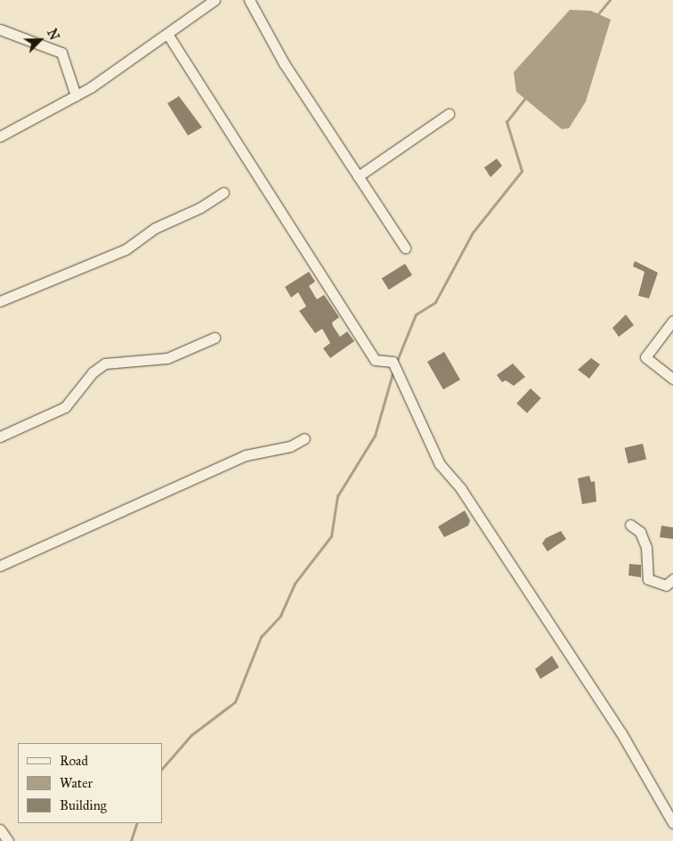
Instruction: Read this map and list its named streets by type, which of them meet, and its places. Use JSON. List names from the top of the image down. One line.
{"legend":["Road","Water","Building"],"north":"top right"}
